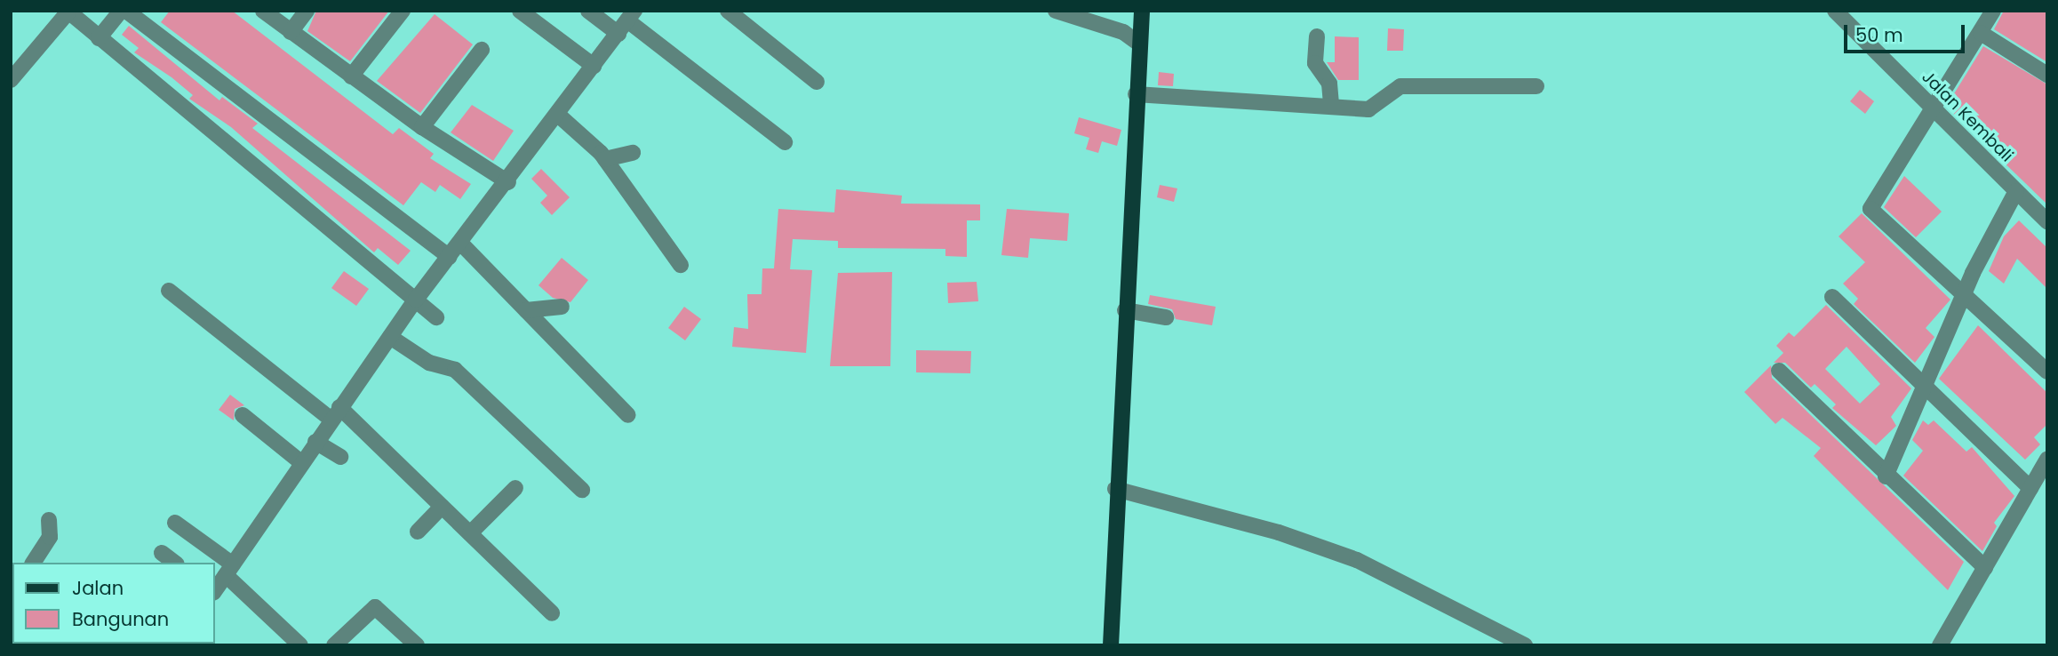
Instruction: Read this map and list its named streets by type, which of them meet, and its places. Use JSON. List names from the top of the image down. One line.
{"streets":{"street":["Jalan Kembali"]},"legend":["Jalan","Bangunan"],"scale_bar":"50 m"}
